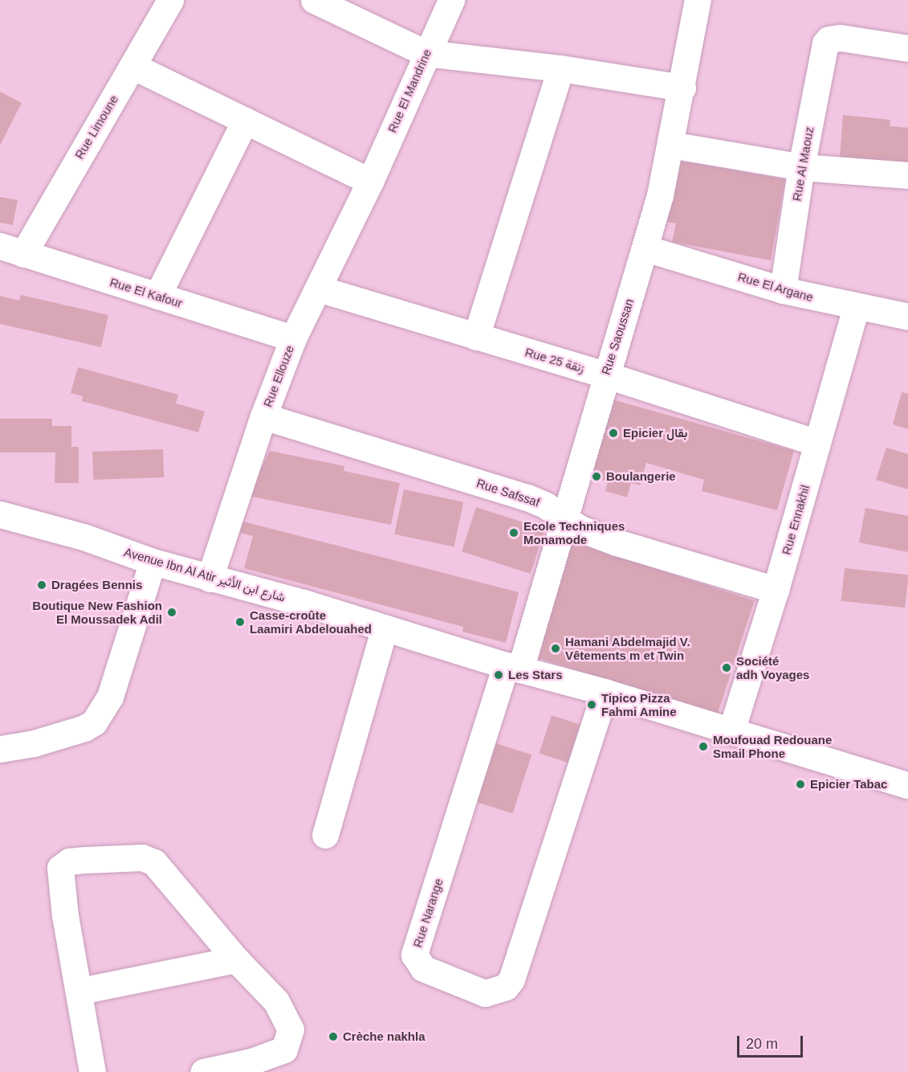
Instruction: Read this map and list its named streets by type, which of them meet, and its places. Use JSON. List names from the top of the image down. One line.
{"streets":{"street":["Rue El Mandrine","Rue Limoune","Rue Al Maouz","Rue El Argane","Rue El Kafour","Rue Saoussan","Rue 25 زنقة","Rue Ellouze","Rue Safssaf","Rue Ennakhil","Avenue Ibn Al Atir شارع ابن الأثير","Rue Narange"]},"crossings":[["Rue El Mandrine","Rue Ellouze"],["Rue Limoune","Rue El Kafour"],["Rue Al Maouz","Rue El Argane"],["Rue El Argane","Rue Saoussan"],["Rue El Argane","Rue Ennakhil"],["Rue El Kafour","Rue Ellouze"],["Rue Saoussan","Rue 25 زنقة"],["Rue Saoussan","Rue Safssaf"],["Rue Saoussan","Avenue Ibn Al Atir شارع ابن الأثير"],["Rue Saoussan","Rue Narange"],["Rue 25 زنقة","Rue Ellouze"],["Rue 25 زنقة","Rue Ennakhil"],["Rue Ellouze","Rue Safssaf"],["Rue Ellouze","Avenue Ibn Al Atir شارع ابن الأثير"],["Rue Safssaf","Rue Ennakhil"],["Rue Ennakhil","Avenue Ibn Al Atir شارع ابن الأثير"],["Avenue Ibn Al Atir شارع ابن الأثير","Rue Narange"]],"places":["Epicier بقال","Boulangerie","Ecole Techniques Monamode","Dragées Bennis","Boutique New Fashion El Moussadek Adil","Casse-croûte Laamiri Abdelouahed","Hamani Abdelmajid V. Vêtements m et Twin","Société adh Voyages","Les Stars","Tipico Pizza Fahmi Amine","Moufouad Redouane Smail Phone","Epicier Tabac","Crèche nakhla"],"scale_bar":"20 m"}
